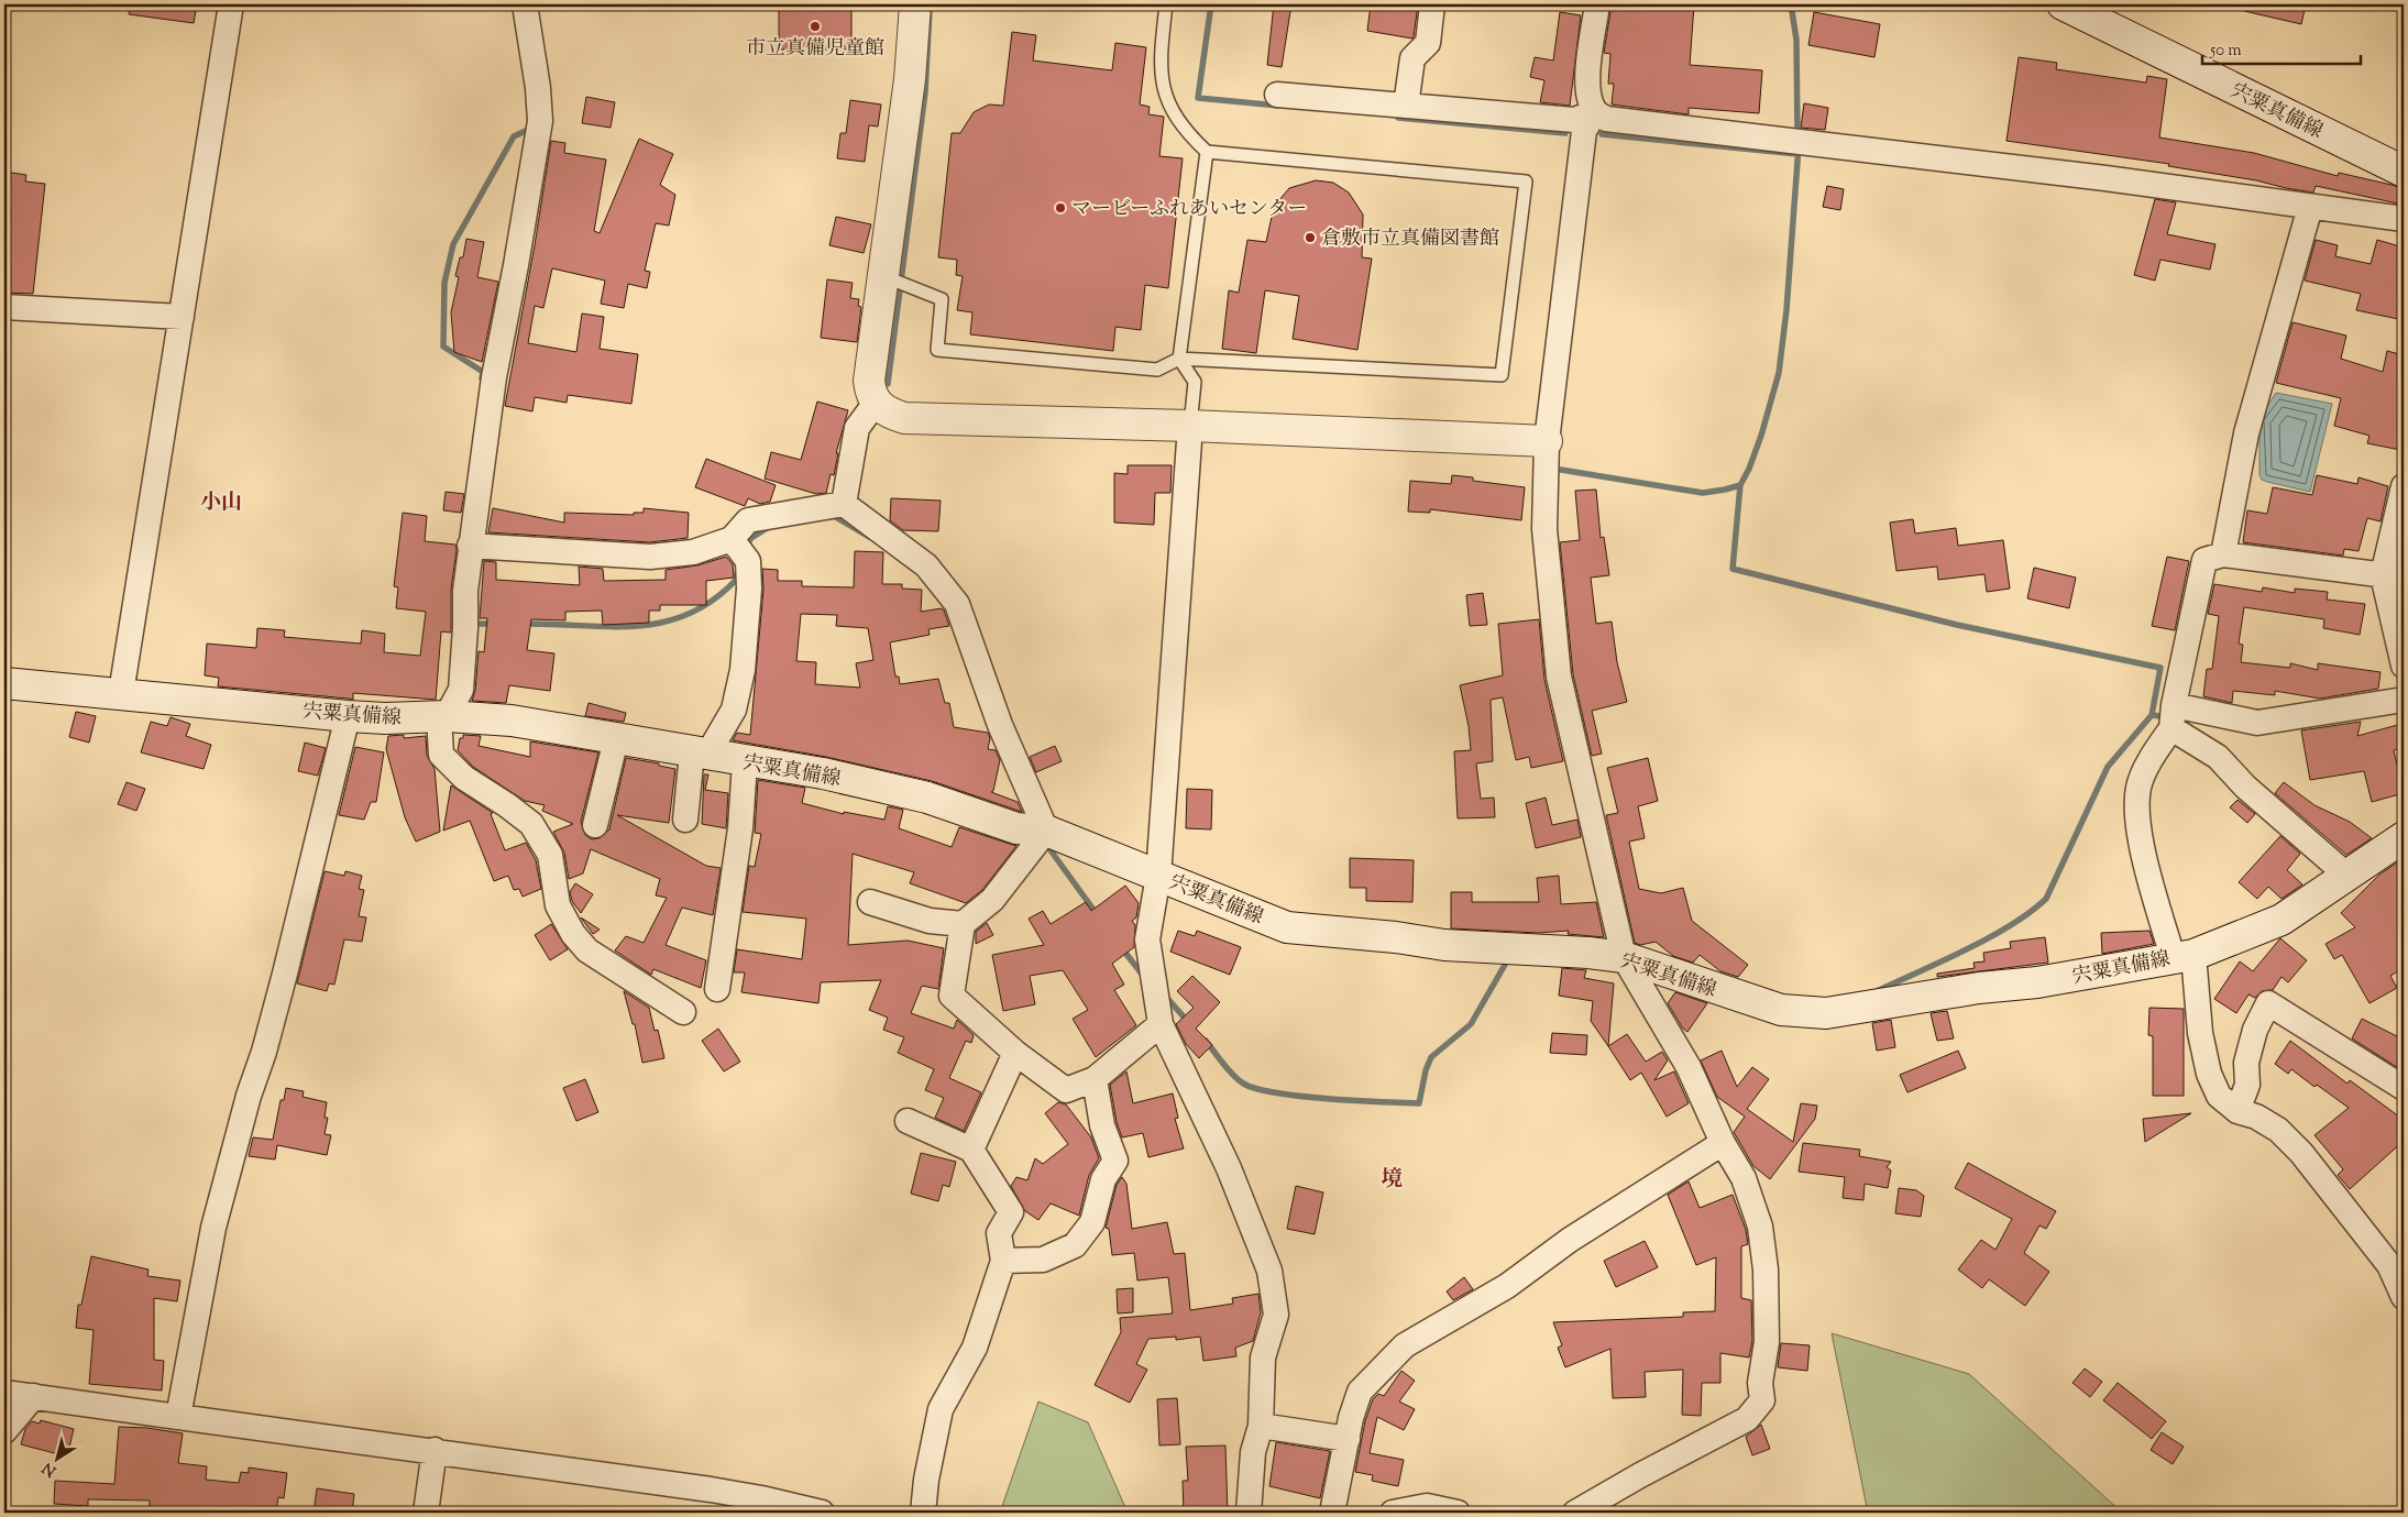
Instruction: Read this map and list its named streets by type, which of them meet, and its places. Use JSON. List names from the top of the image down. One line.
{"streets":{"main road":["宍粟真備線"]},"districts":["小山","境"],"places":["市立真備児童館","マービーふれあいセンター","倉敷市立真備図書館"],"scale_bar":"50 m","north":"bottom left"}
